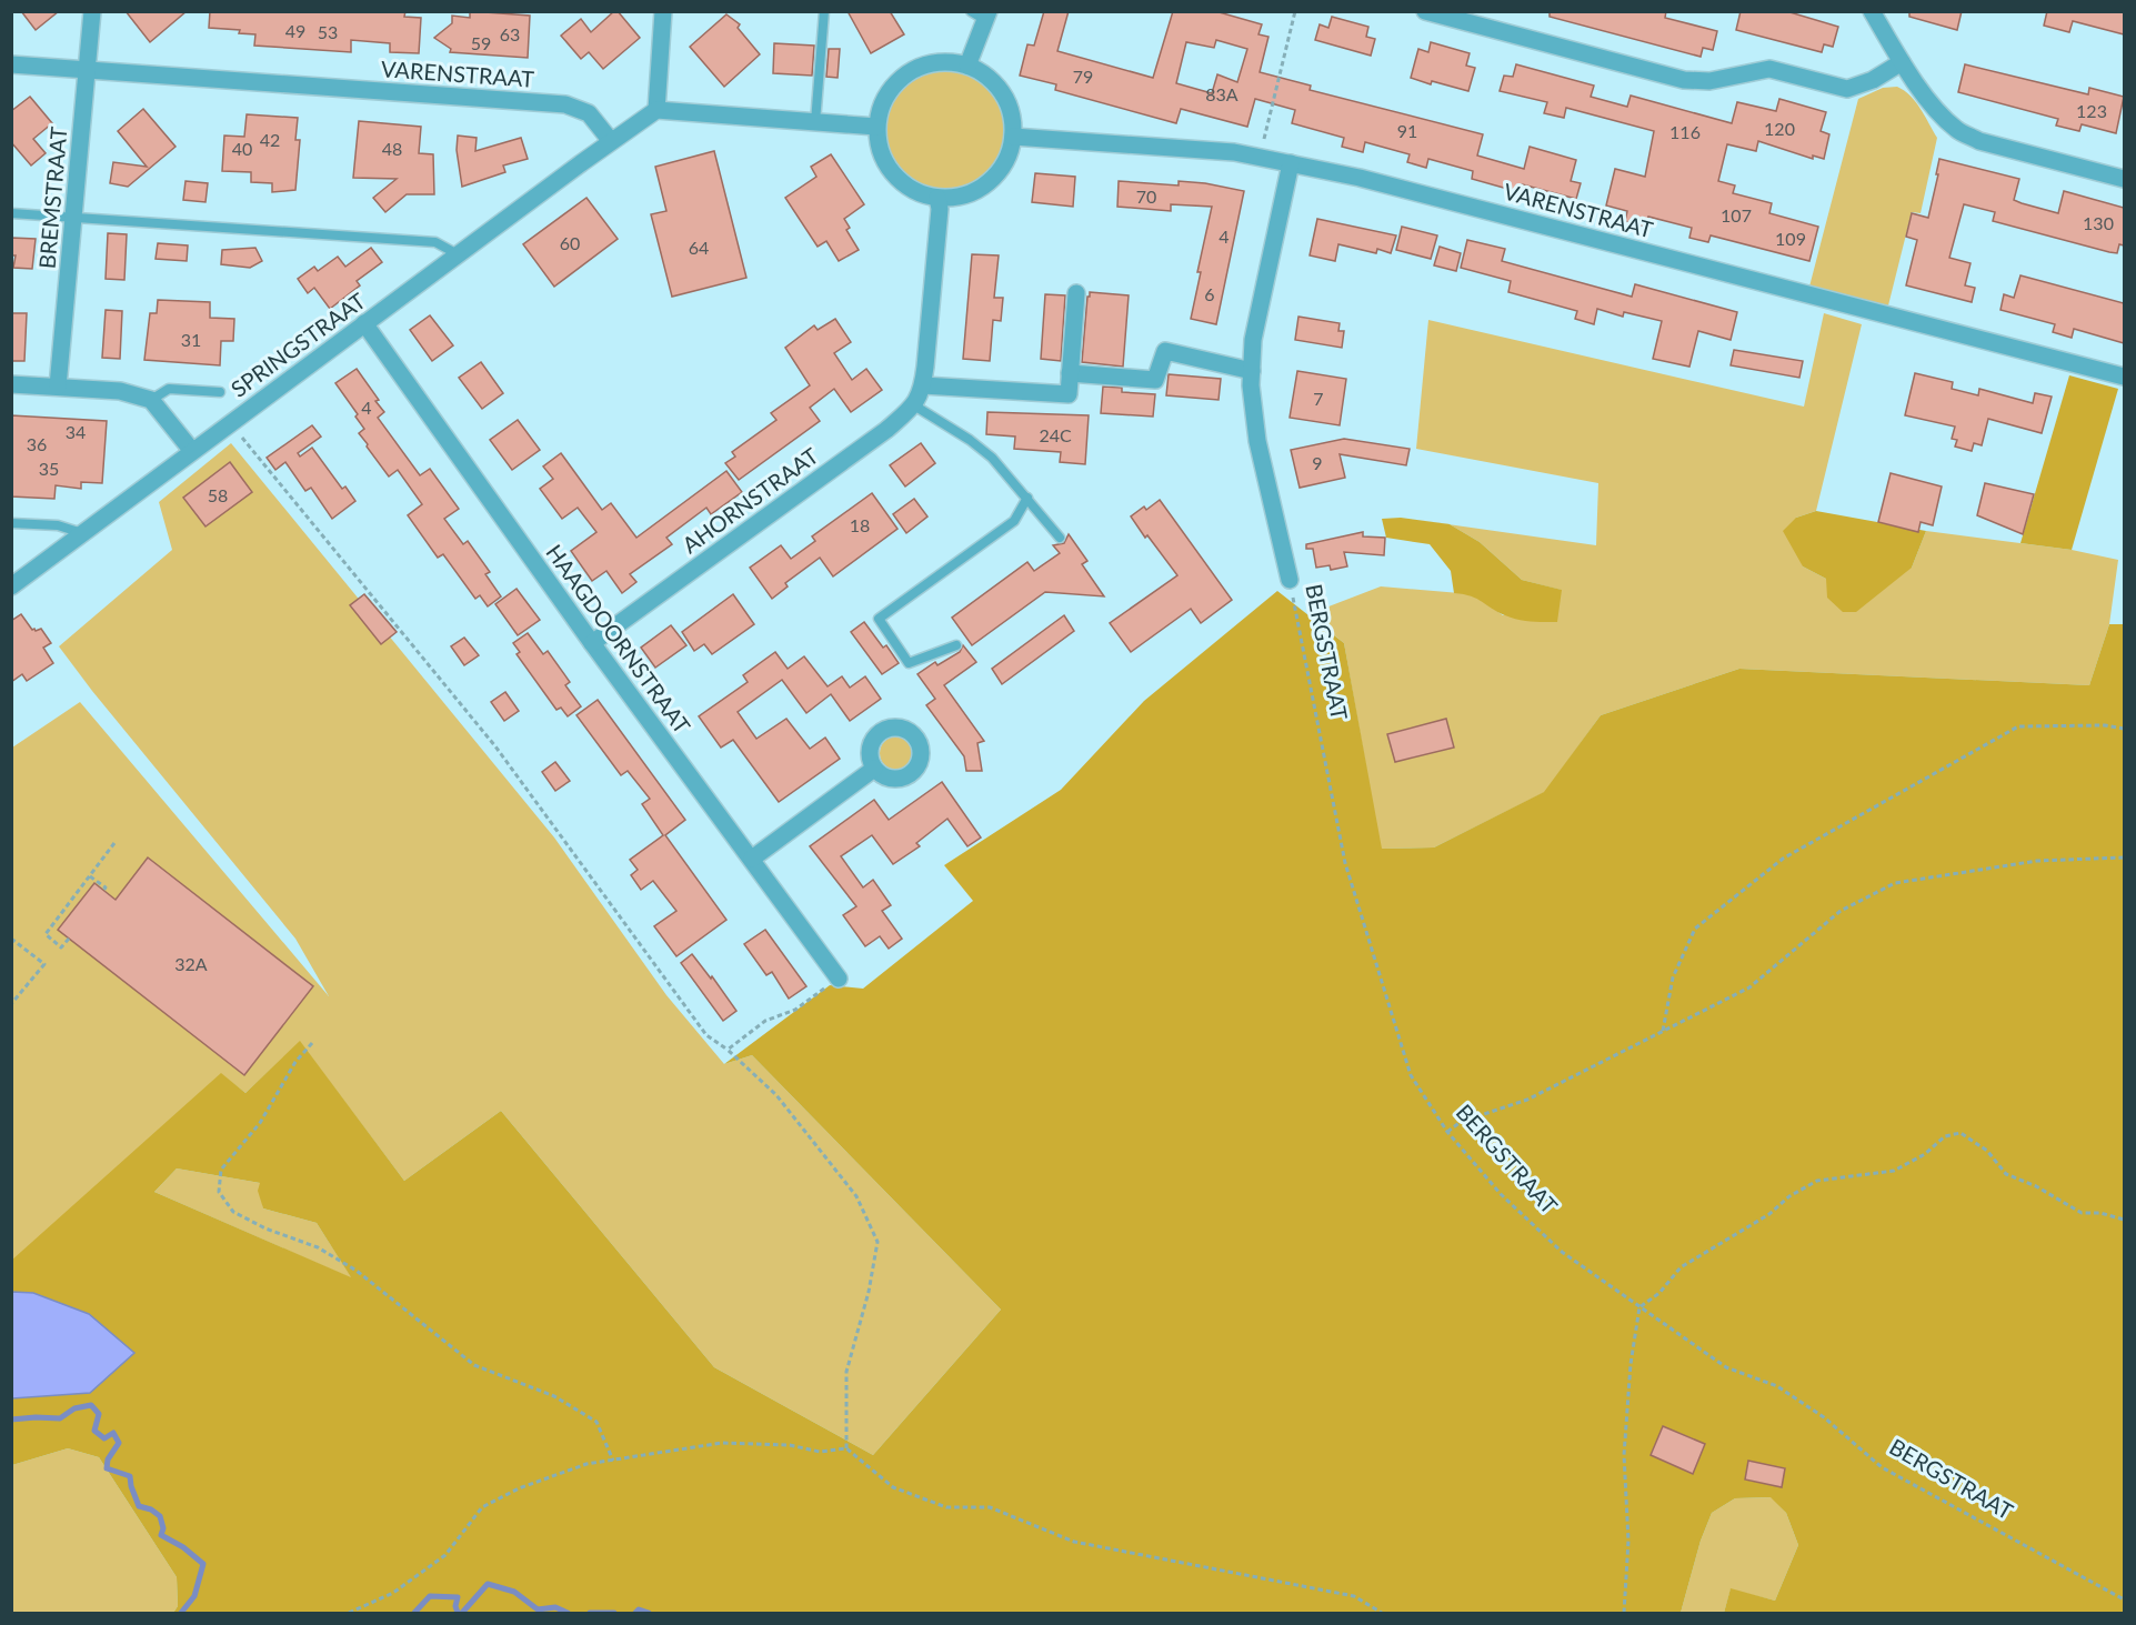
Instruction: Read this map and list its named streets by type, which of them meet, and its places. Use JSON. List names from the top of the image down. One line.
{"streets":{"street":["VARENSTRAAT","BREMSTRAAT","SPRINGSTRAAT","AHORNSTRAAT","HAAGDOORNSTRAAT","BERGSTRAAT"]},"crossings":[["VARENSTRAAT","BREMSTRAAT"],["VARENSTRAAT","SPRINGSTRAAT"],["VARENSTRAAT","AHORNSTRAAT"],["VARENSTRAAT","BERGSTRAAT"],["SPRINGSTRAAT","HAAGDOORNSTRAAT"],["AHORNSTRAAT","HAAGDOORNSTRAAT"]],"house_numbers":["49","53","63","59","79","83A","123","120","91","116","42","40","48","70","107","130","4","109","60","64","6","31","7","4","34","24C","36","9","35","58","18","32A"]}
